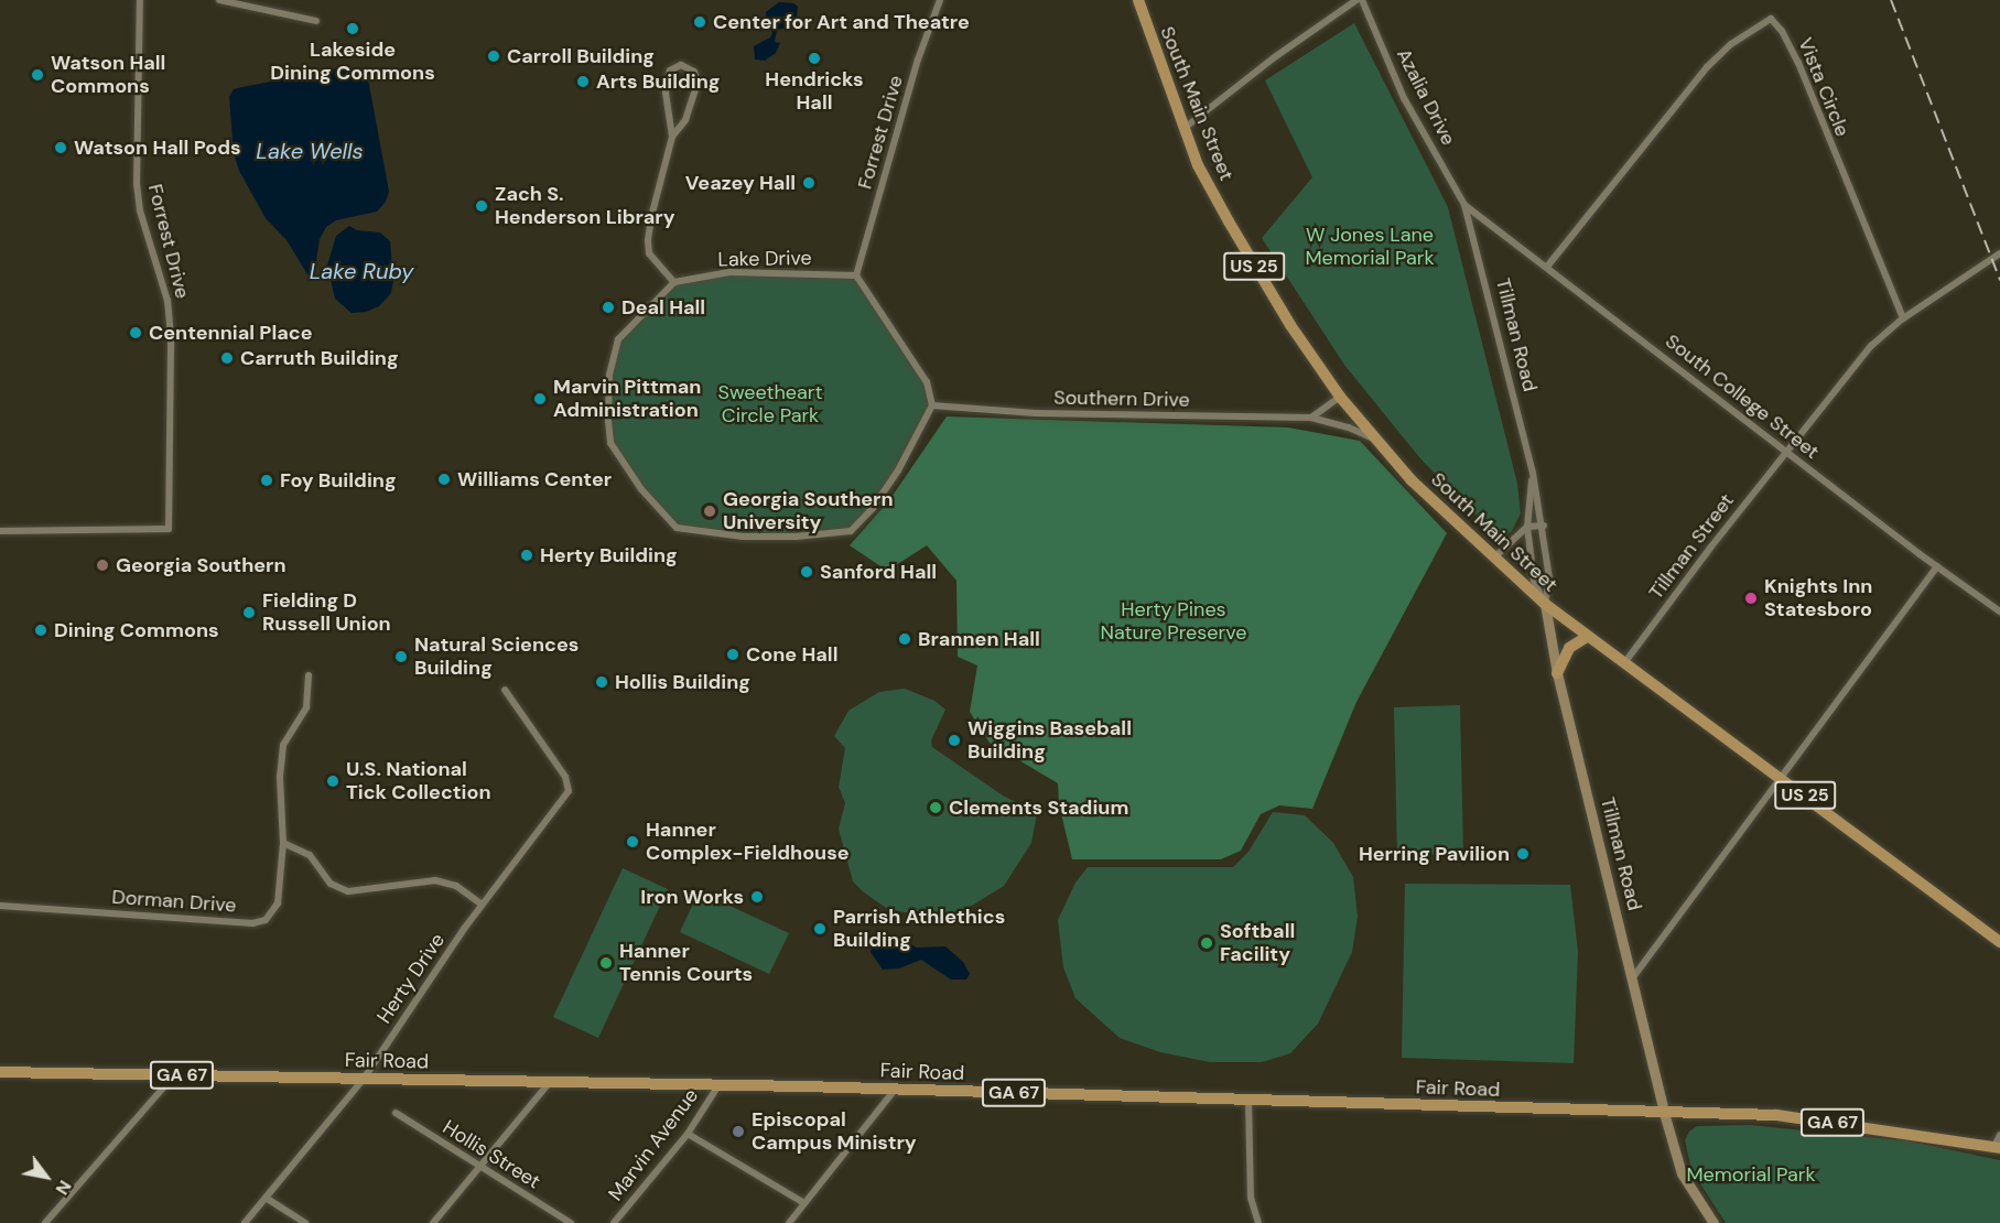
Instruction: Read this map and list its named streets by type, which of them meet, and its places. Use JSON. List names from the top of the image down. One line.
{"streets":{"main road":["South Main Street","US 25","Fair Road","GA 67"],"street":["Vista Circle","Azalia Drive","Forrest Drive","Lake Drive","Tillman Road","South College Street","Southern Drive","Tillman Street","Dorman Drive","Herty Drive","Marvin Avenue","Hollis Street"]},"crossings":[["Vista Circle","South College Street"],["Azalia Drive","Tillman Road"],["Azalia Drive","South College Street"],["South Main Street","Tillman Road"],["South Main Street","Southern Drive"],["South Main Street","Tillman Street"],["Forrest Drive","Lake Drive"],["Tillman Road","South College Street"],["Tillman Road","Fair Road"],["South College Street","Tillman Street"],["Herty Drive","Fair Road"],["Fair Road","Marvin Avenue"]],"water":["Lake Wells","Lake Ruby"],"parks":["W Jones Lane Memorial Park","Sweetheart Circle Park","Herty Pines Nature Preserve","Memorial Park"],"places":["Center for Art and Theatre","Lakeside Dining Commons","Carroll Building","Hendricks Hall","Watson Hall Commons","Arts Building","Watson Hall Pods","Veazey Hall","Zach S. Henderson Library","Deal Hall","Centennial Place","Carruth Building","Marvin Pittman Administration","Williams Center","Foy Building","Georgia Southern University","Herty Building","Georgia Southern","Sanford Hall","Knights Inn Statesboro","Fielding D Russell Union","Dining Commons","Brannen Hall","Cone Hall","Natural Sciences Building","Hollis Building","Wiggins Baseball Building","U.S. National Tick Collection","Clements Stadium","Hanner Complex-Fieldhouse","Herring Pavilion","Iron Works","Parrish Athlethics Building","Softball Facility","Hanner Tennis Courts","Episcopal Campus Ministry"],"north":"bottom right"}
